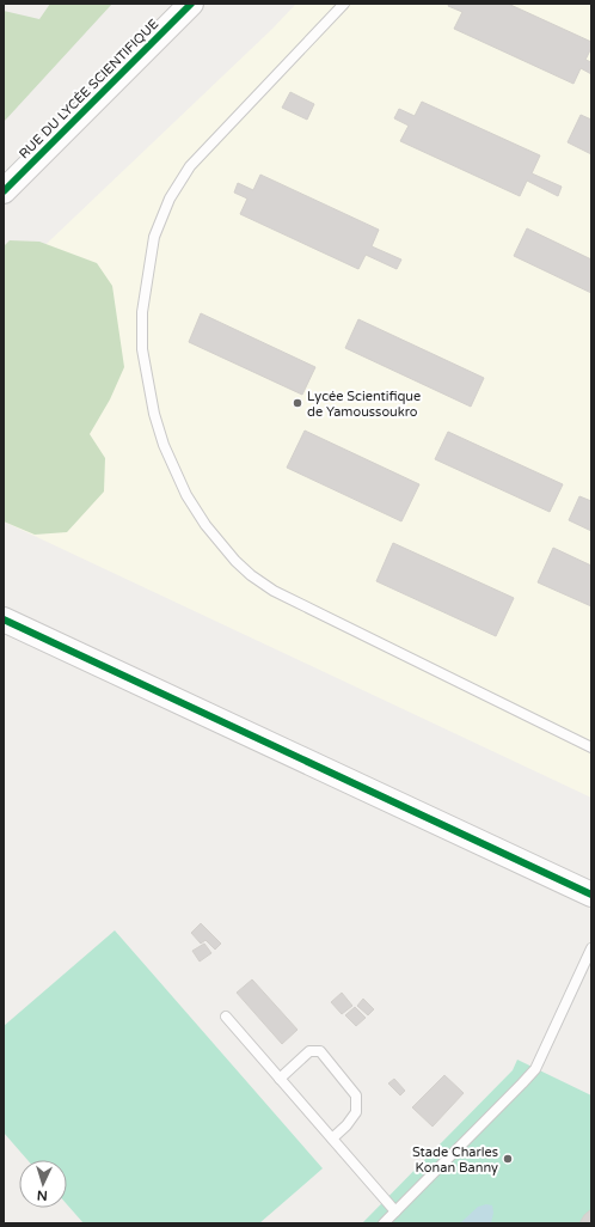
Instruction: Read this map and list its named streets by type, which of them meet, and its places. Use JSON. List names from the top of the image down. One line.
{"streets":{"street":["RUE DU LYCÉE SCIENTIFIQUE"]},"places":["Lycée Scientifique de Yamoussoukro","Stade Charles Konan Banny"],"north":"bottom"}
